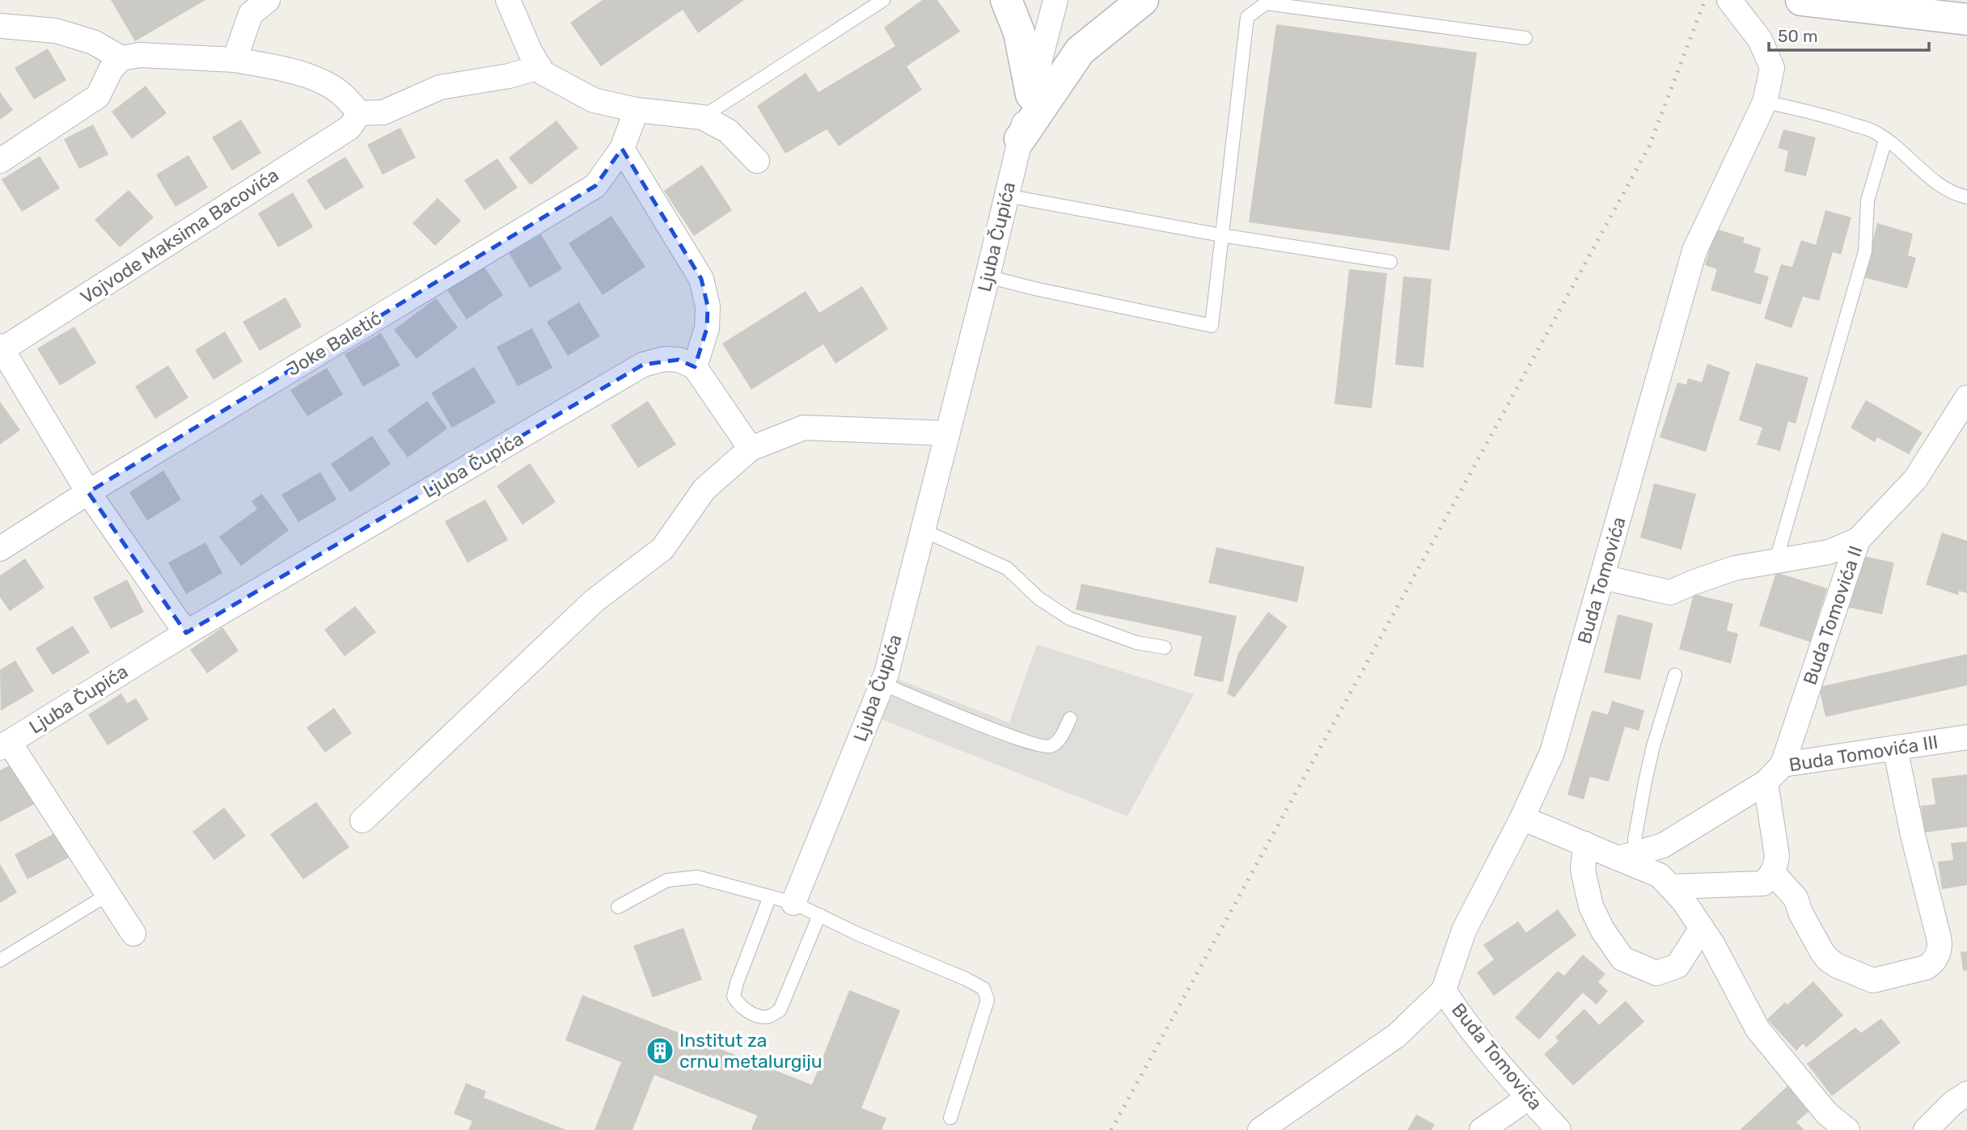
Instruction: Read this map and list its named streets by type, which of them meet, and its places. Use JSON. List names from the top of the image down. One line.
{"streets":{"street":["Vojvode Maksima Bacovića","Ljuba Čupića","Joke Baletić","Buda Tomovića","Buda Tomovića II","Buda Tomovića III"]},"crossings":[["Buda Tomovića II","Buda Tomovića III"]],"places":{"building":["Institut za crnu metalurgiju"]},"scale_bar":"50 m"}
